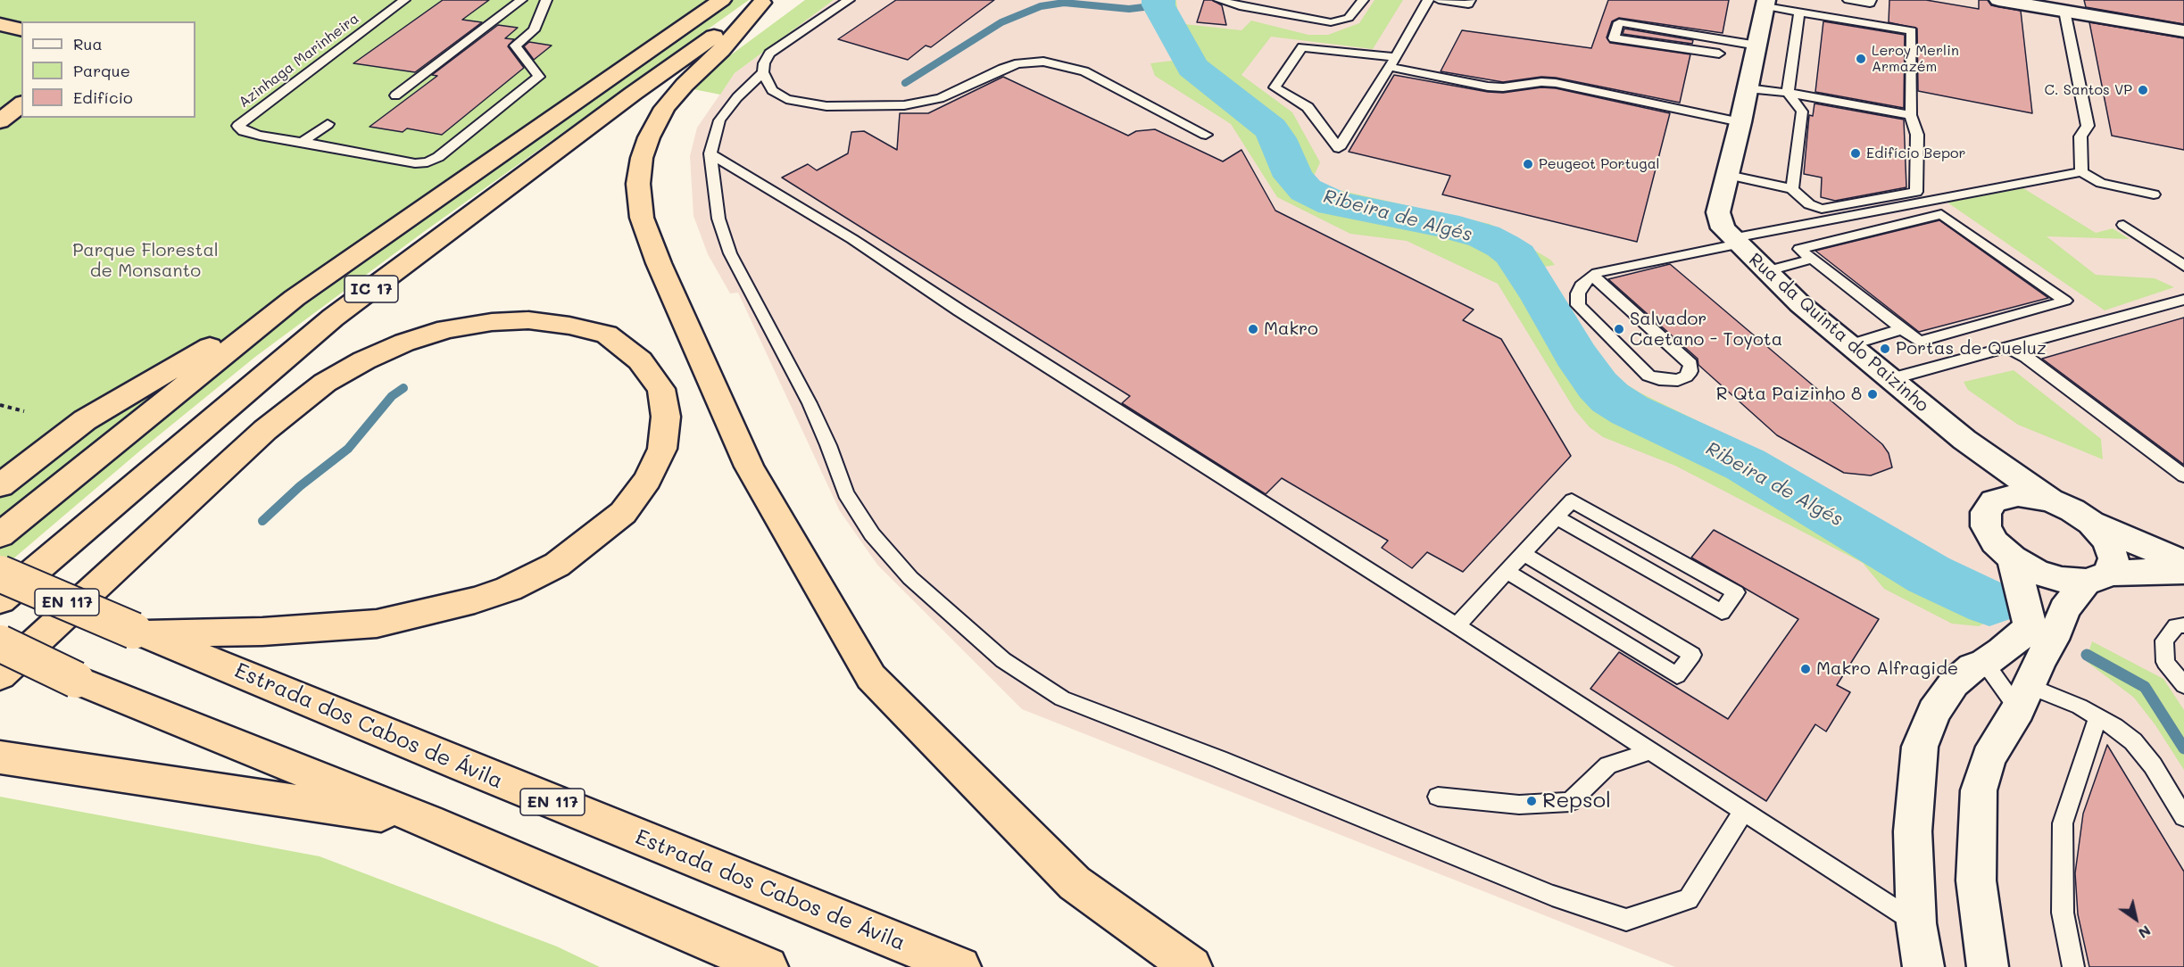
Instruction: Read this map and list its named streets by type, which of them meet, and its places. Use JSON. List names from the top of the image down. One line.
{"streets":{"highway":["IC 17","EN 117","Estrada dos Cabos de Ávila"],"street":["Rua da Quinta do Paizinho"],"lane":["Azinhaga Marinheira"]},"crossings":[["EN 117","Estrada dos Cabos de Ávila"]],"water":["Ribeira de Algés"],"parks":["Parque Florestal de Monsanto"],"places":["Leroy Merlin Armazém","C. Santos VP","Edifício Bepor","Peugeot Portugal","Makro","Salvador Caetano - Toyota","Portas de Queluz","R Qta Paizinho 8","Makro Alfragide","Repsol"],"legend":["Rua","Parque","Edifício"],"north":"bottom right"}
